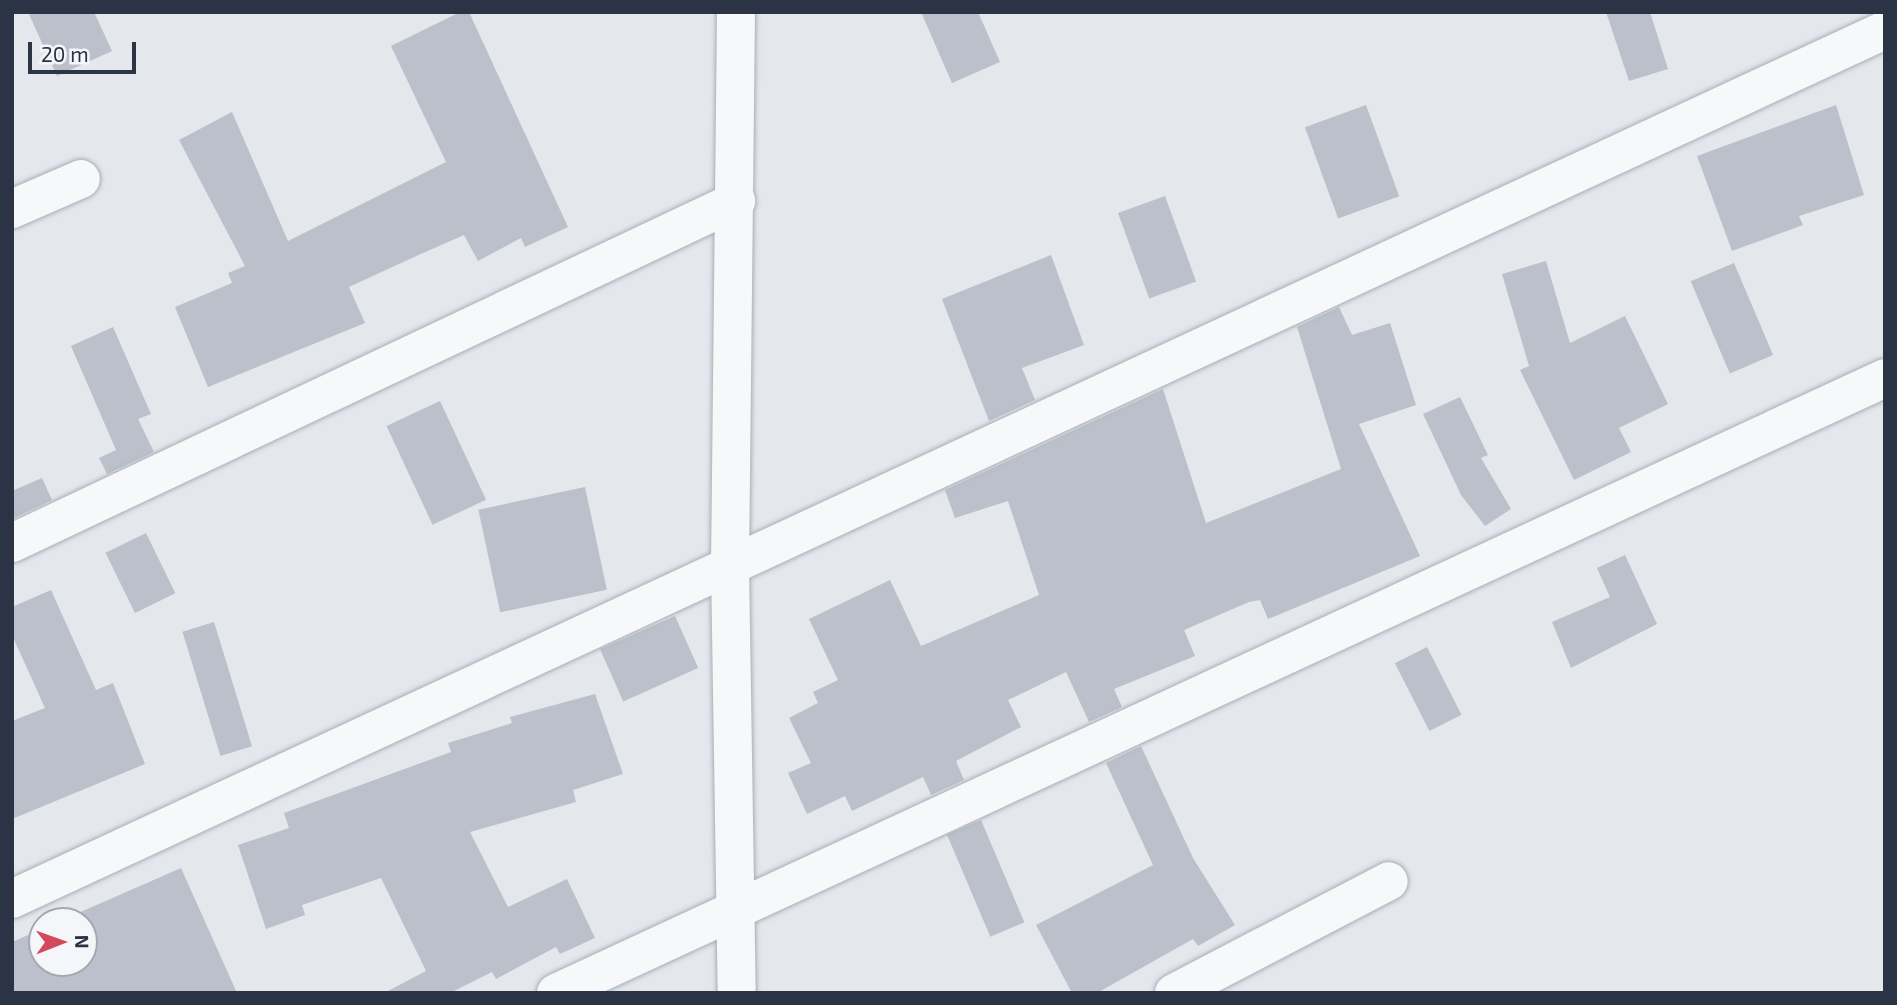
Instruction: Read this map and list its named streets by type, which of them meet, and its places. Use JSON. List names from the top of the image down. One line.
{"scale_bar":"20 m","north":"right"}
